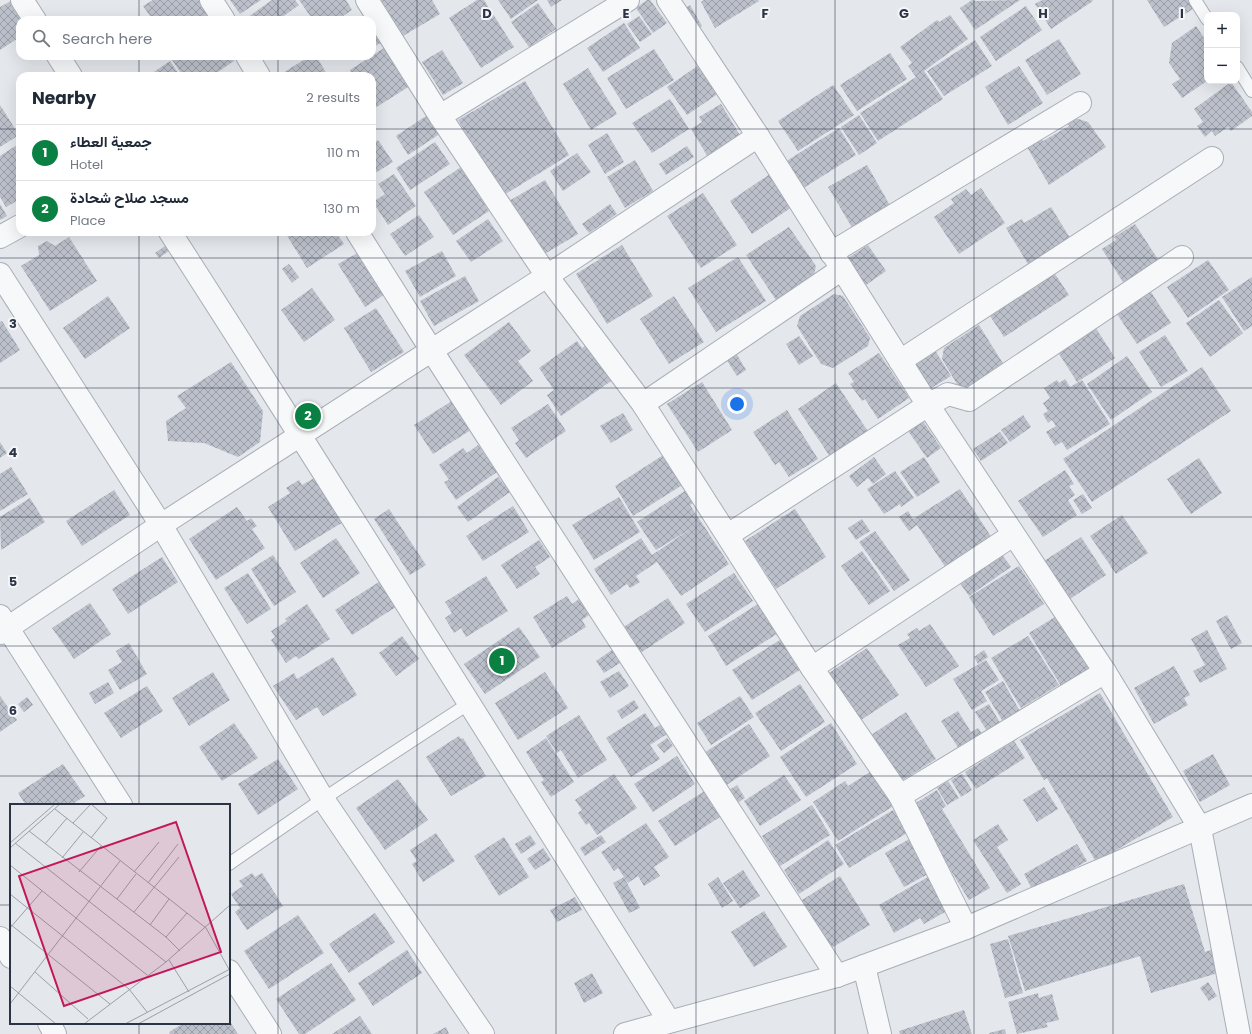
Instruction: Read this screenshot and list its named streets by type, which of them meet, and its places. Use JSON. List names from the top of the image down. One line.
{"page":{"map_buttons":["+","−"],"search":"Search here","heading":["Nearby","2 results"],"list":[{"mark":"1","name":"جمعية العطاء","note":"Hotel","value":"110 m"},{"mark":"2","name":"مسجد صلاح شحادة","note":"Place","value":"130 m"}],"pins":["2","1"]},"grid":{"columns":["D","E","F","G","H","I"],"rows":["3","4","5","6"]}}
